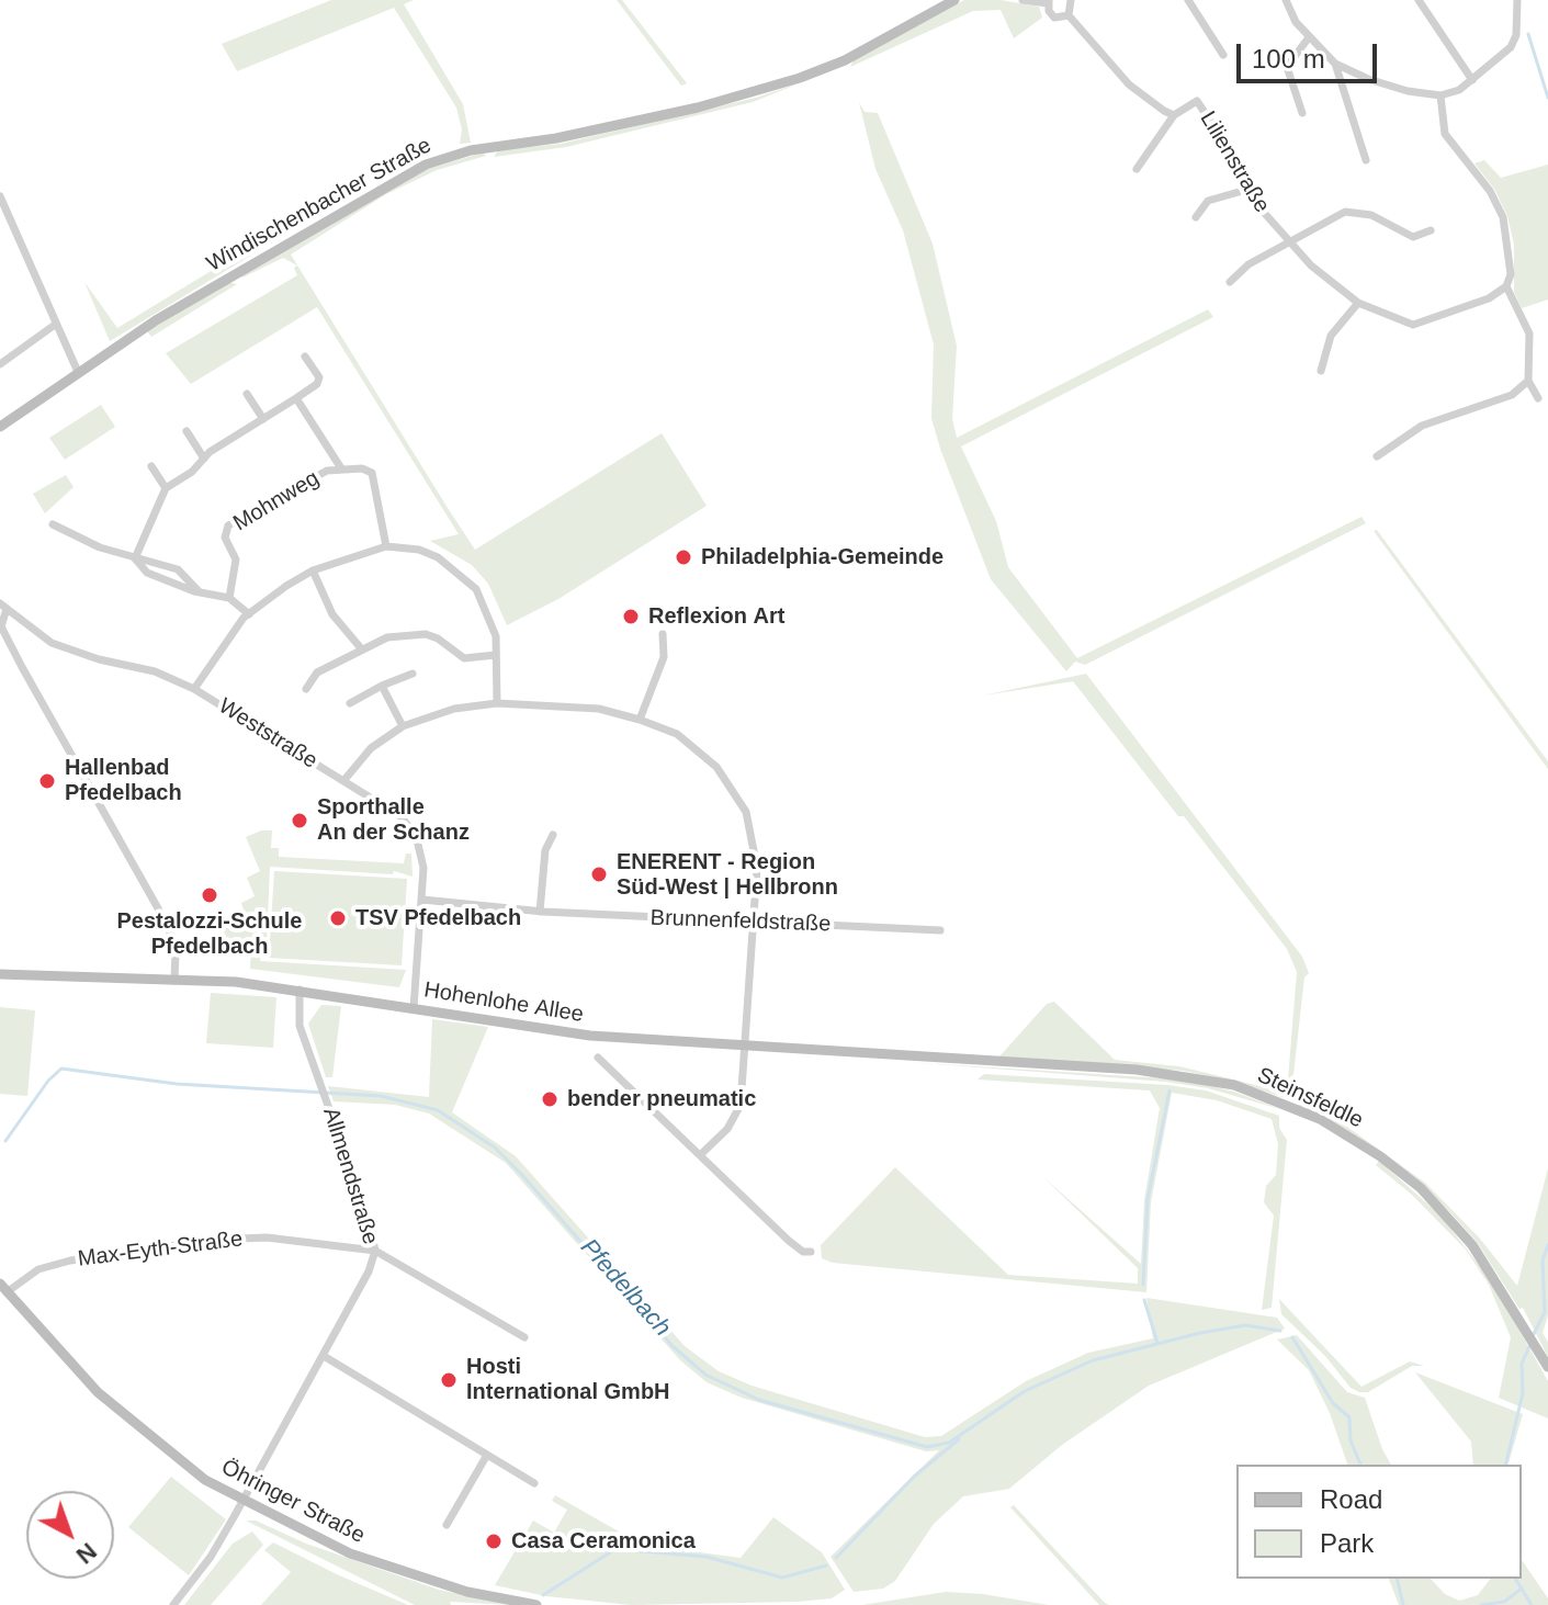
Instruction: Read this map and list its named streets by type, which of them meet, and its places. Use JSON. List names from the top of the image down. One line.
{"streets":{"street":["Lilienstraße","Windischenbacher Straße","Mohnweg","Weststraße","Brunnenfeldstraße","Hohenlohe Allee","Steinsfeldle","Allmendstraße","Max-Eyth-Straße","Öhringer Straße"]},"crossings":[["Weststraße","Brunnenfeldstraße"],["Weststraße","Hohenlohe Allee"],["Hohenlohe Allee","Steinsfeldle"],["Hohenlohe Allee","Allmendstraße"],["Allmendstraße","Max-Eyth-Straße"],["Allmendstraße","Öhringer Straße"],["Max-Eyth-Straße","Öhringer Straße"]],"water":["Pfedelbach"],"places":["Philadelphia-Gemeinde","Reflexion Art","Hallenbad Pfedelbach","Sporthalle An der Schanz","ENERENT - Region Süd-West | Hellbronn","Pestalozzi-Schule Pfedelbach","TSV Pfedelbach","bender pneumatic","Hosti International GmbH","Casa Ceramonica"],"legend":["Road","Park"],"scale_bar":"100 m","north":"bottom right"}
